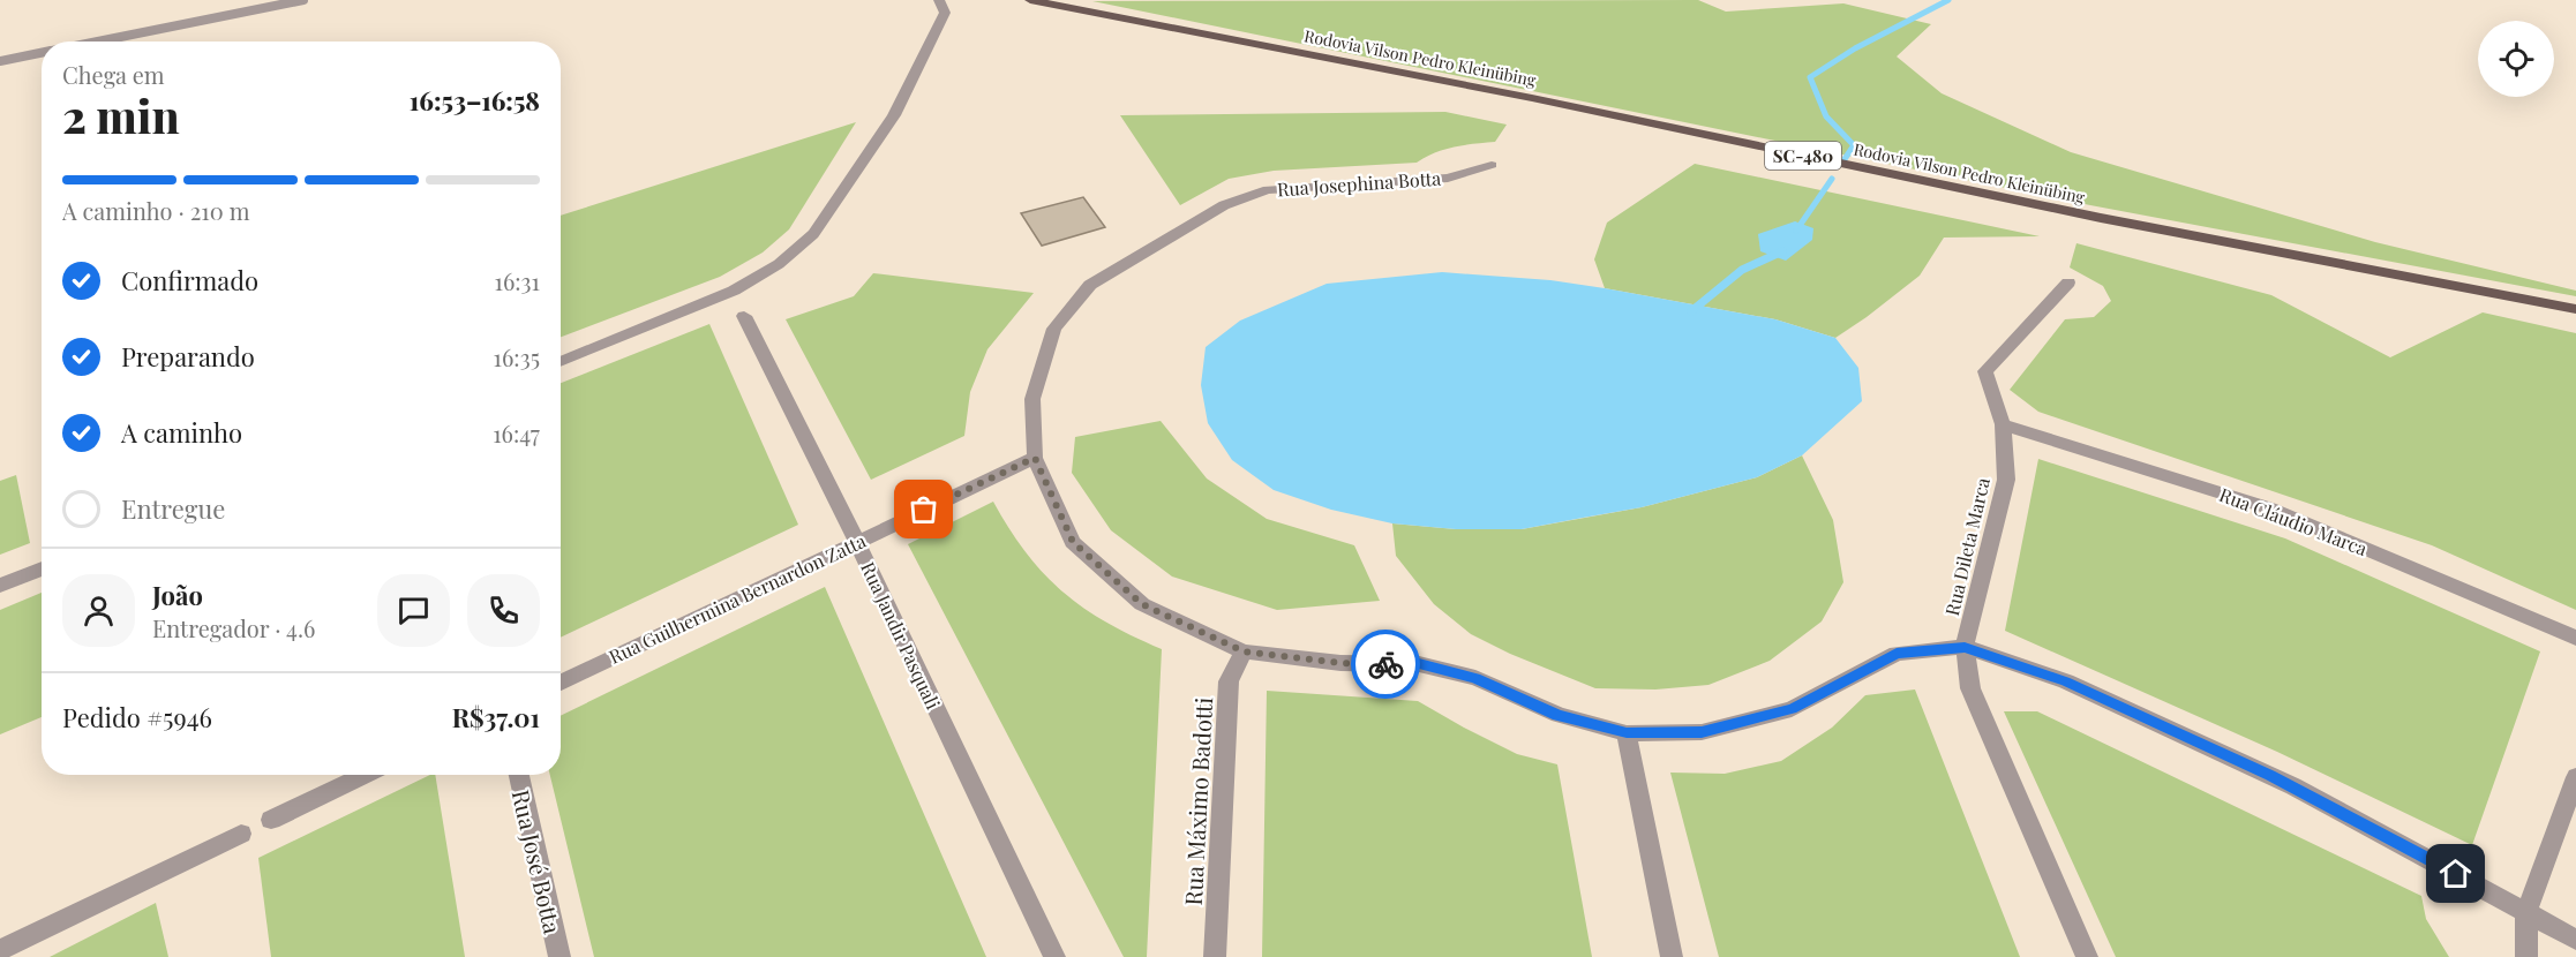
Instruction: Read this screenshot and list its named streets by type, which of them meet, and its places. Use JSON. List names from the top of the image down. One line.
{"streets":{"main road":["Rodovia Vilson Pedro Kleinübing","SC-480"],"street":["Rua Josephina Botta","Rua Cláudio Marca","Rua Dileta Marca","Rua Guilhermina Bernardon Zatta","Rua Jandir Pasquali","Rua Máximo Badotti","Rua José Botta"]},"crossings":[["Rua Josephina Botta","Rua Dileta Marca"],["Rua Josephina Botta","Rua Guilhermina Bernardon Zatta"],["Rua Josephina Botta","Rua Máximo Badotti"],["Rua Cláudio Marca","Rua Dileta Marca"],["Rua Guilhermina Bernardon Zatta","Rua Jandir Pasquali"]],"page":{"heading":["2 min","Chega em","16:53–16:58"],"panel":["João","Entregador · 4.6","Pedido #5946","R$37.01"],"bar":"A caminho · 210 m","list":[["Confirmado","16:31"],["Preparando","16:35"],["A caminho","16:47"],"Entregue"]}}
